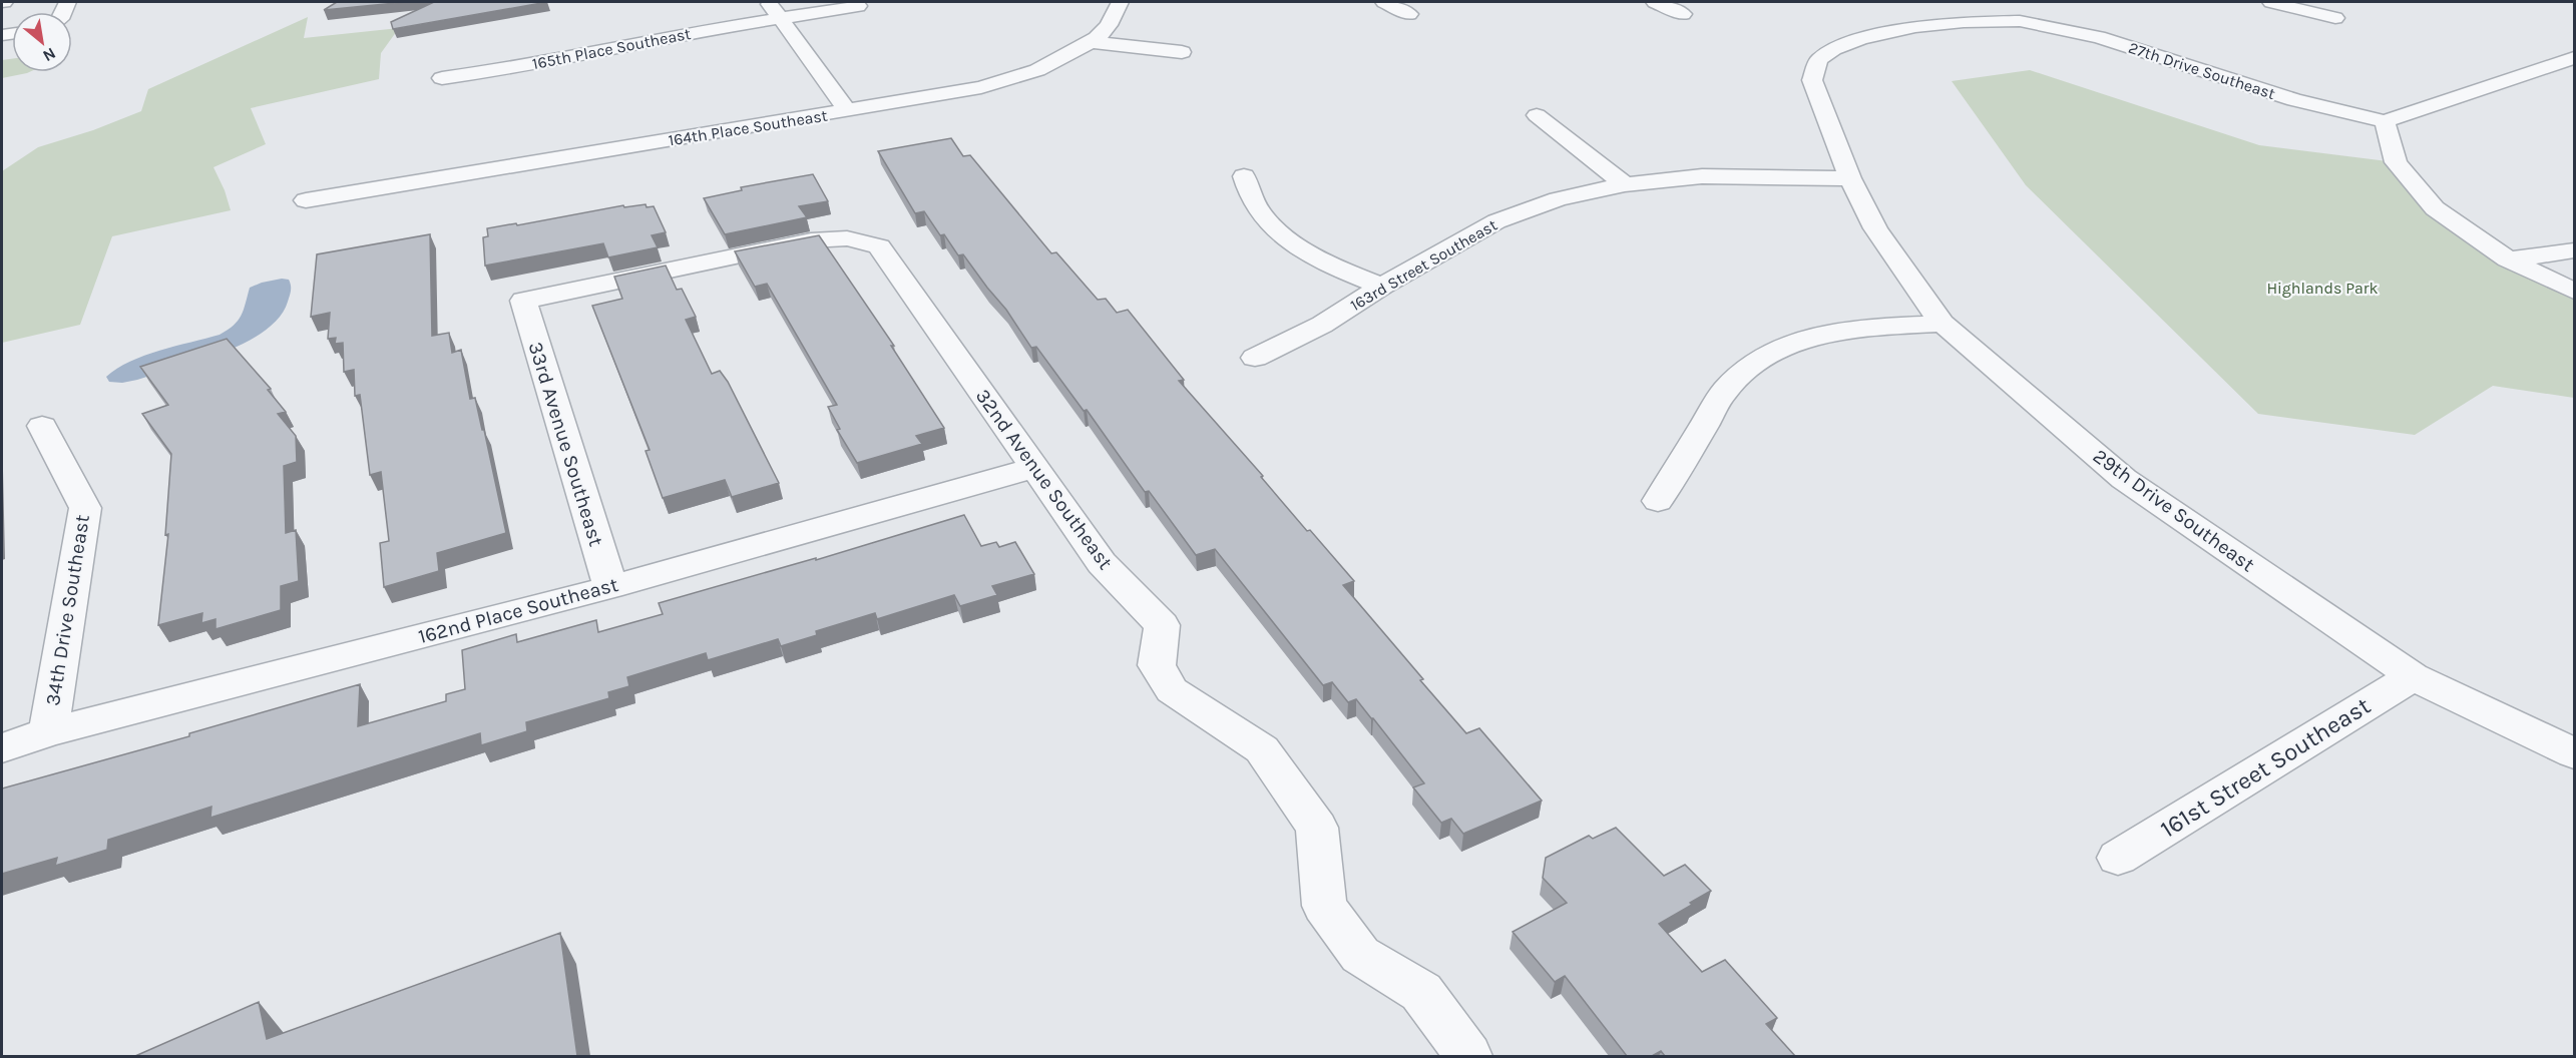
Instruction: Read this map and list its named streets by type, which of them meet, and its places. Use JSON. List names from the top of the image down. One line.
{"streets":{"street":["165th Place Southeast","27th Drive Southeast","164th Place Southeast","163rd Street Southeast","33rd Avenue Southeast","32nd Avenue Southeast","29th Drive Southeast","34th Drive Southeast","162nd Place Southeast","161st Street Southeast"]},"crossings":[["27th Drive Southeast","29th Drive Southeast"],["163rd Street Southeast","29th Drive Southeast"],["33rd Avenue Southeast","32nd Avenue Southeast"],["33rd Avenue Southeast","162nd Place Southeast"],["32nd Avenue Southeast","162nd Place Southeast"],["29th Drive Southeast","161st Street Southeast"],["34th Drive Southeast","162nd Place Southeast"]],"parks":["Highlands Park"],"north":"bottom right"}
